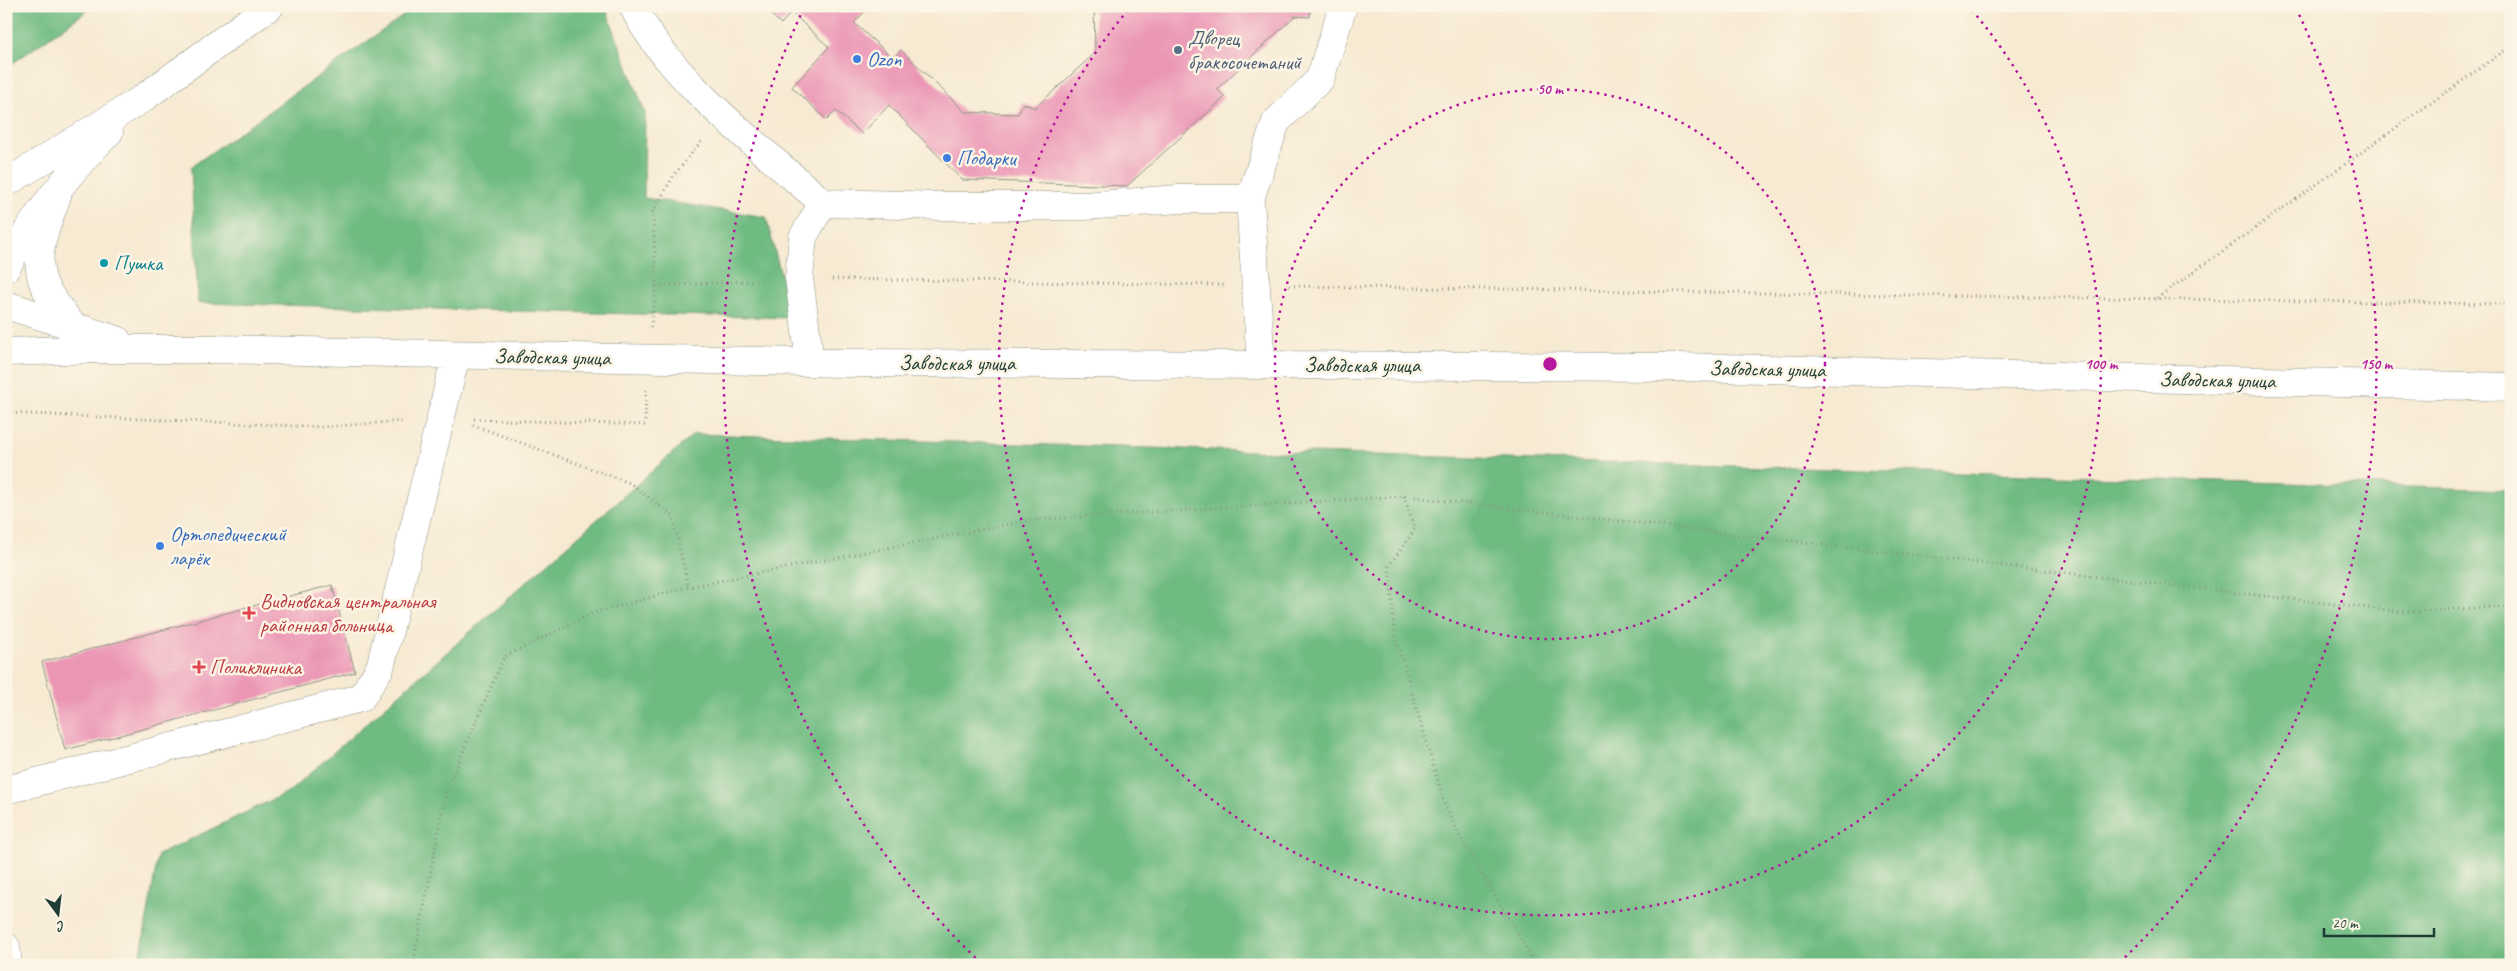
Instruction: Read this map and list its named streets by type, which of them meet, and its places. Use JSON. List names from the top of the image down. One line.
{"streets":{"street":["Заводская улица"]},"places":{"other":["Дворец бракосочетаний","Ozon","Подарки","Пушка","Ортопедический ларёк"],"health":["Видновская центральная районная больница","Поликлиника"]},"scale_bar":"20 m","north":"bottom","rings":["50 m","100 m","150 m"]}
